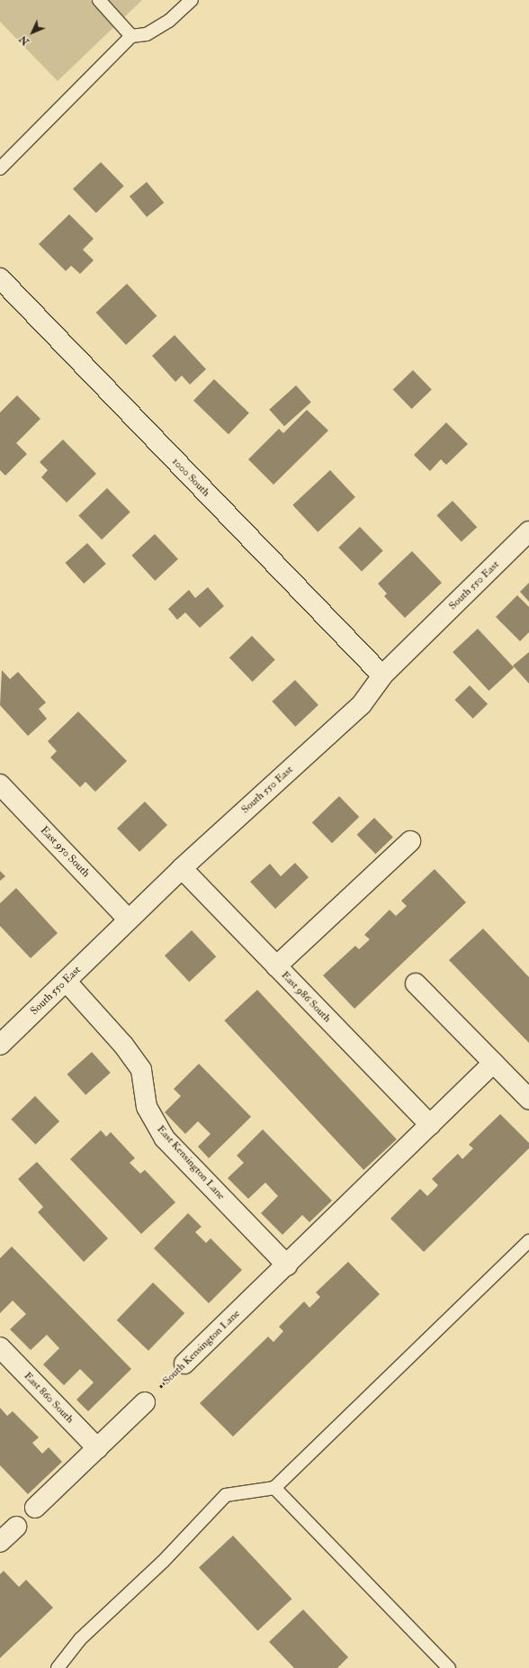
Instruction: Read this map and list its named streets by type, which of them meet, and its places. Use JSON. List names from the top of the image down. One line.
{"streets":{"street":["1000 South","South 550 East","East 950 South","East 986 South","East Kensington Lane","South Kensington Lane","East 860 South"]},"crossings":[["1000 South","South 550 East"],["South 550 East","East 950 South"],["South 550 East","East 986 South"],["South 550 East","East Kensington Lane"],["East 986 South","South Kensington Lane"],["East Kensington Lane","South Kensington Lane"]],"north":"bottom left"}
